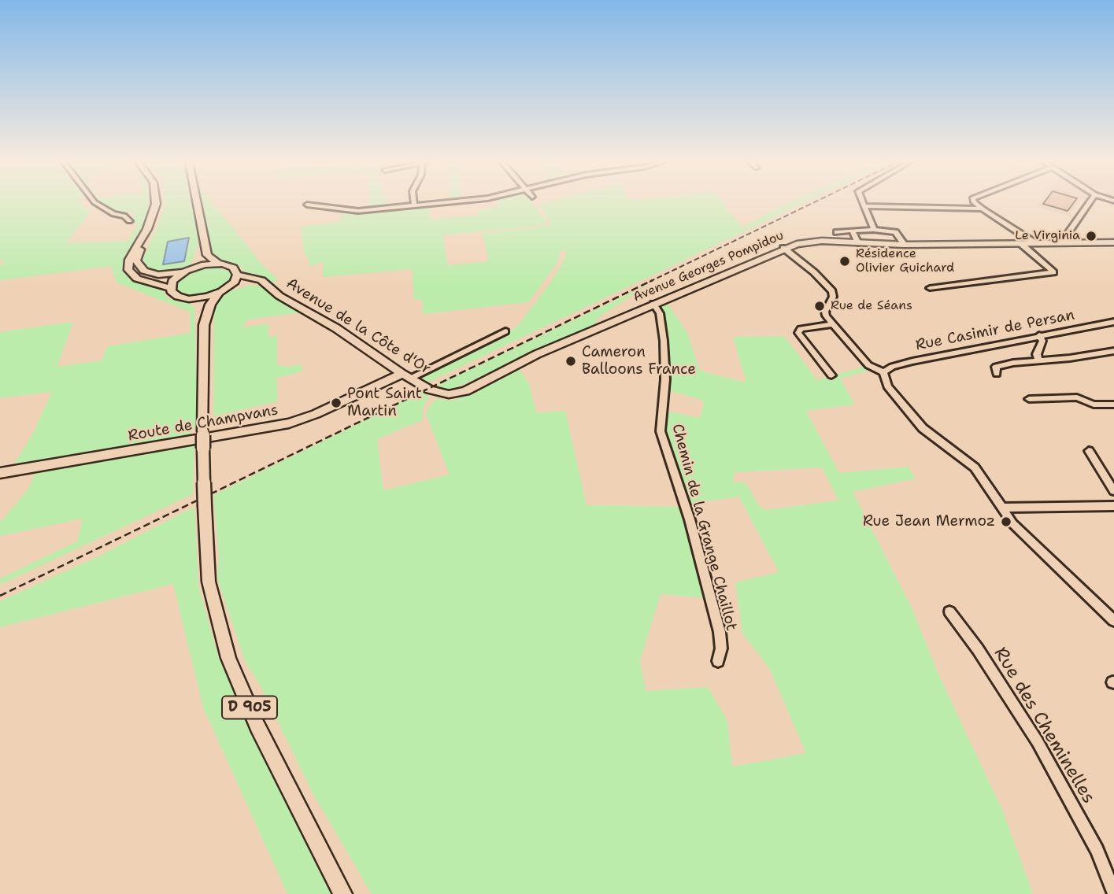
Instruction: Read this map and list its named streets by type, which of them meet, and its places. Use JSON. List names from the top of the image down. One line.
{"streets":{"main road":["Avenue Georges Pompidou","Avenue de la Côte d'Or","Route de Champvans","D 905"],"street":["Rue Casimir de Persan","Chemin de la Grange Chaillot","Rue des Cheminelles"]},"crossings":[["Avenue Georges Pompidou","Avenue de la Côte d'Or"],["Avenue Georges Pompidou","Chemin de la Grange Chaillot"],["Avenue de la Côte d'Or","Route de Champvans"]],"places":["Le Virginia","Résidence Olivier Guichard","Rue de Séans","Cameron Balloons France","Pont Saint Martin","Rue Jean Mermoz"]}
